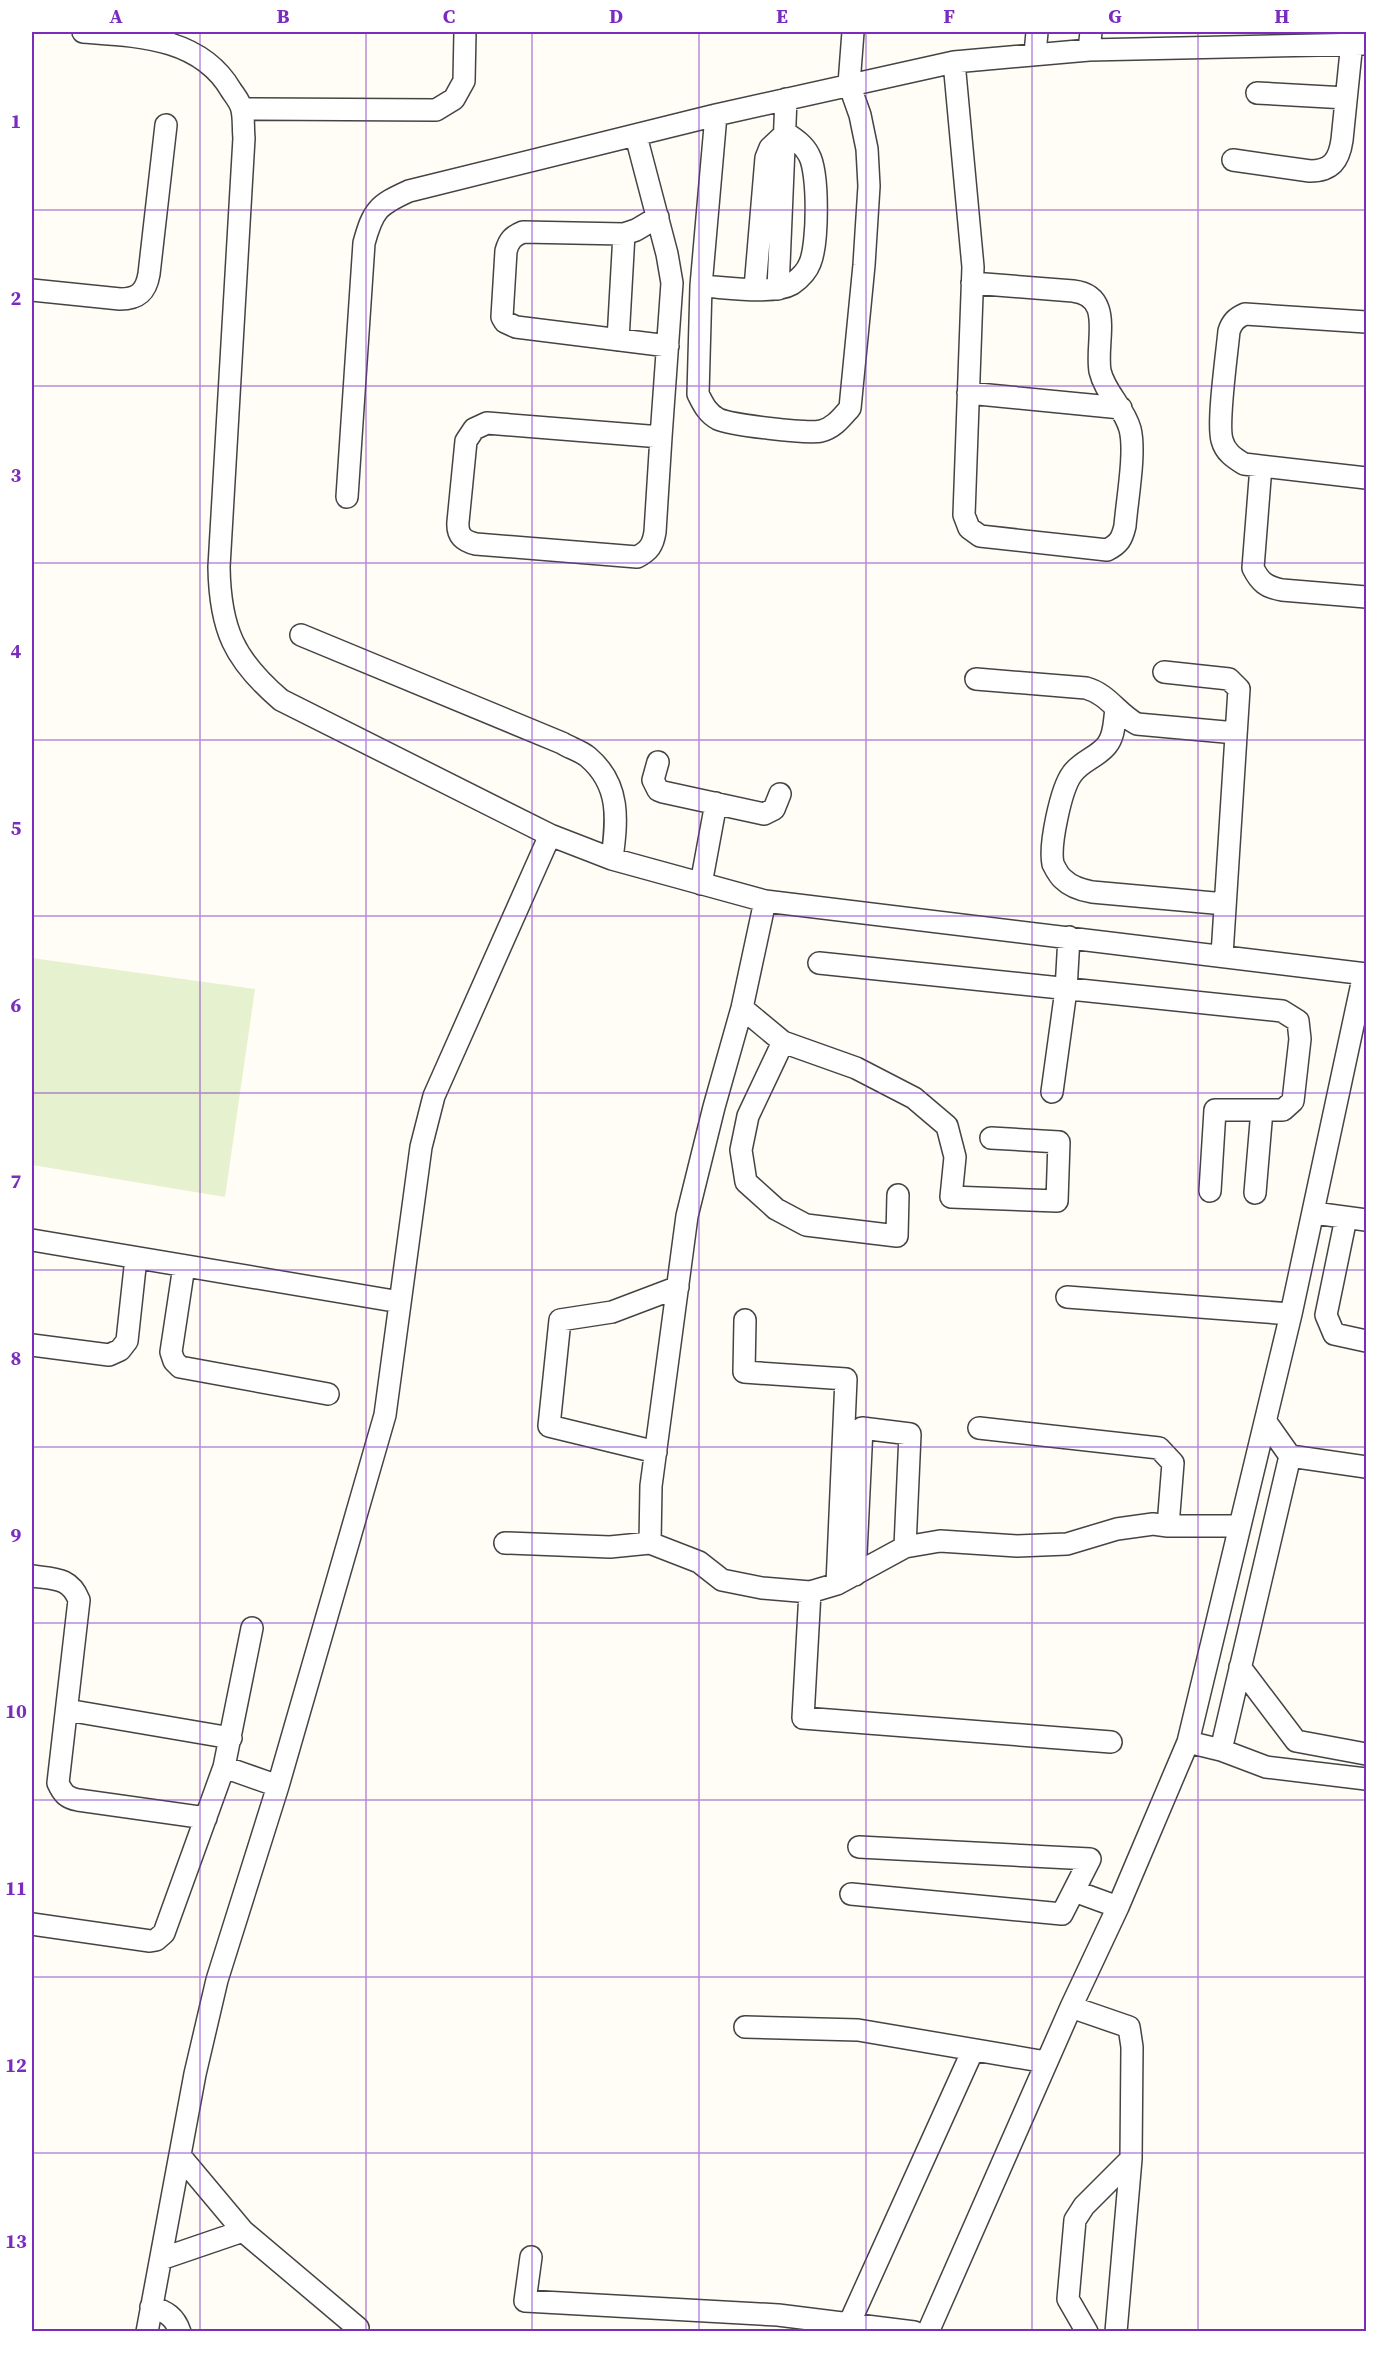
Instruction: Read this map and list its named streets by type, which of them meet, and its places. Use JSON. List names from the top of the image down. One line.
{"grid":{"columns":["A","B","C","D","E","F","G","H"],"rows":["1","2","3","4","5","6","7","8","9","10","11","12","13"]}}
